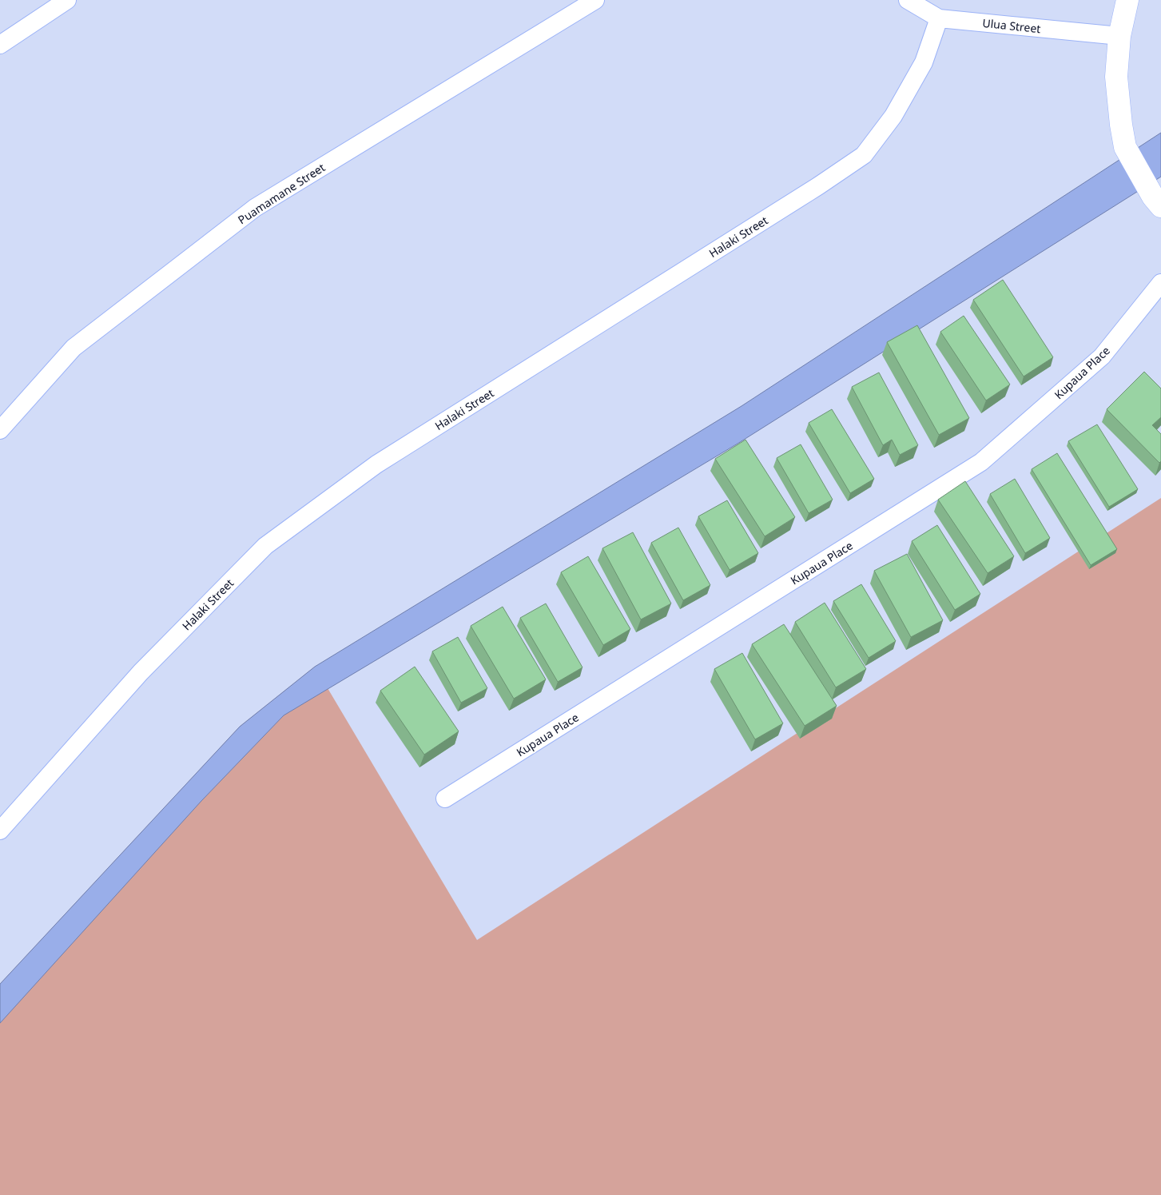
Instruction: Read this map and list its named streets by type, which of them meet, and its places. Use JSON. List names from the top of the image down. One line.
{"streets":{"street":["Ulua Street","Puamamane Street","Halaki Street","Kupaua Place"]},"crossings":[["Ulua Street","Halaki Street"]]}
